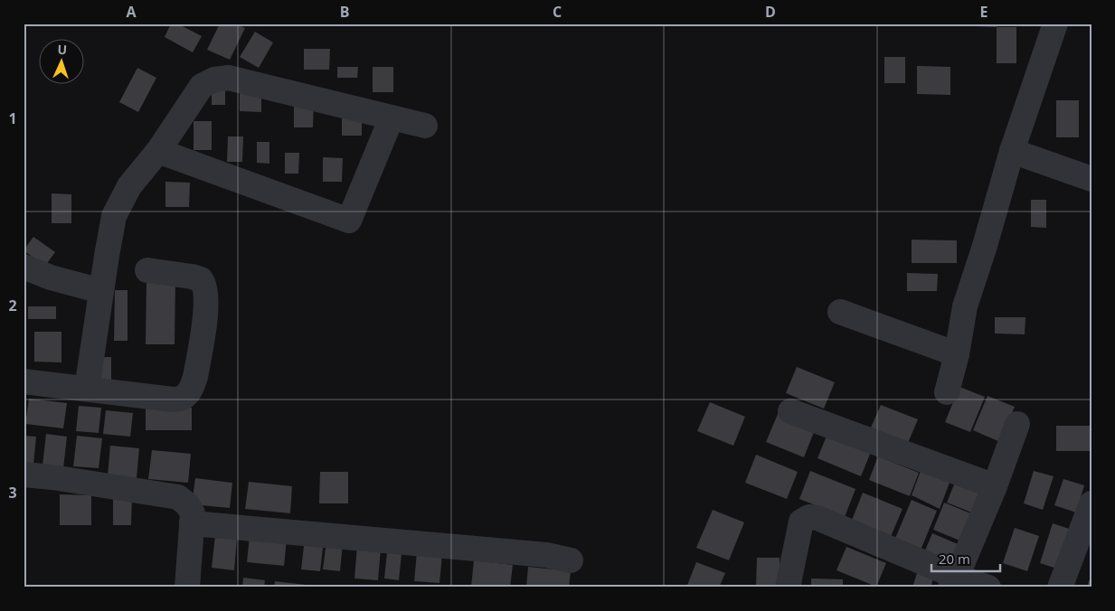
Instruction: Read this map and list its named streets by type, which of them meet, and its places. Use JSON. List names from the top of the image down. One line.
{"scale_bar":"20 m","north":"top","grid":{"columns":["A","B","C","D","E"],"rows":["1","2","3"]}}
